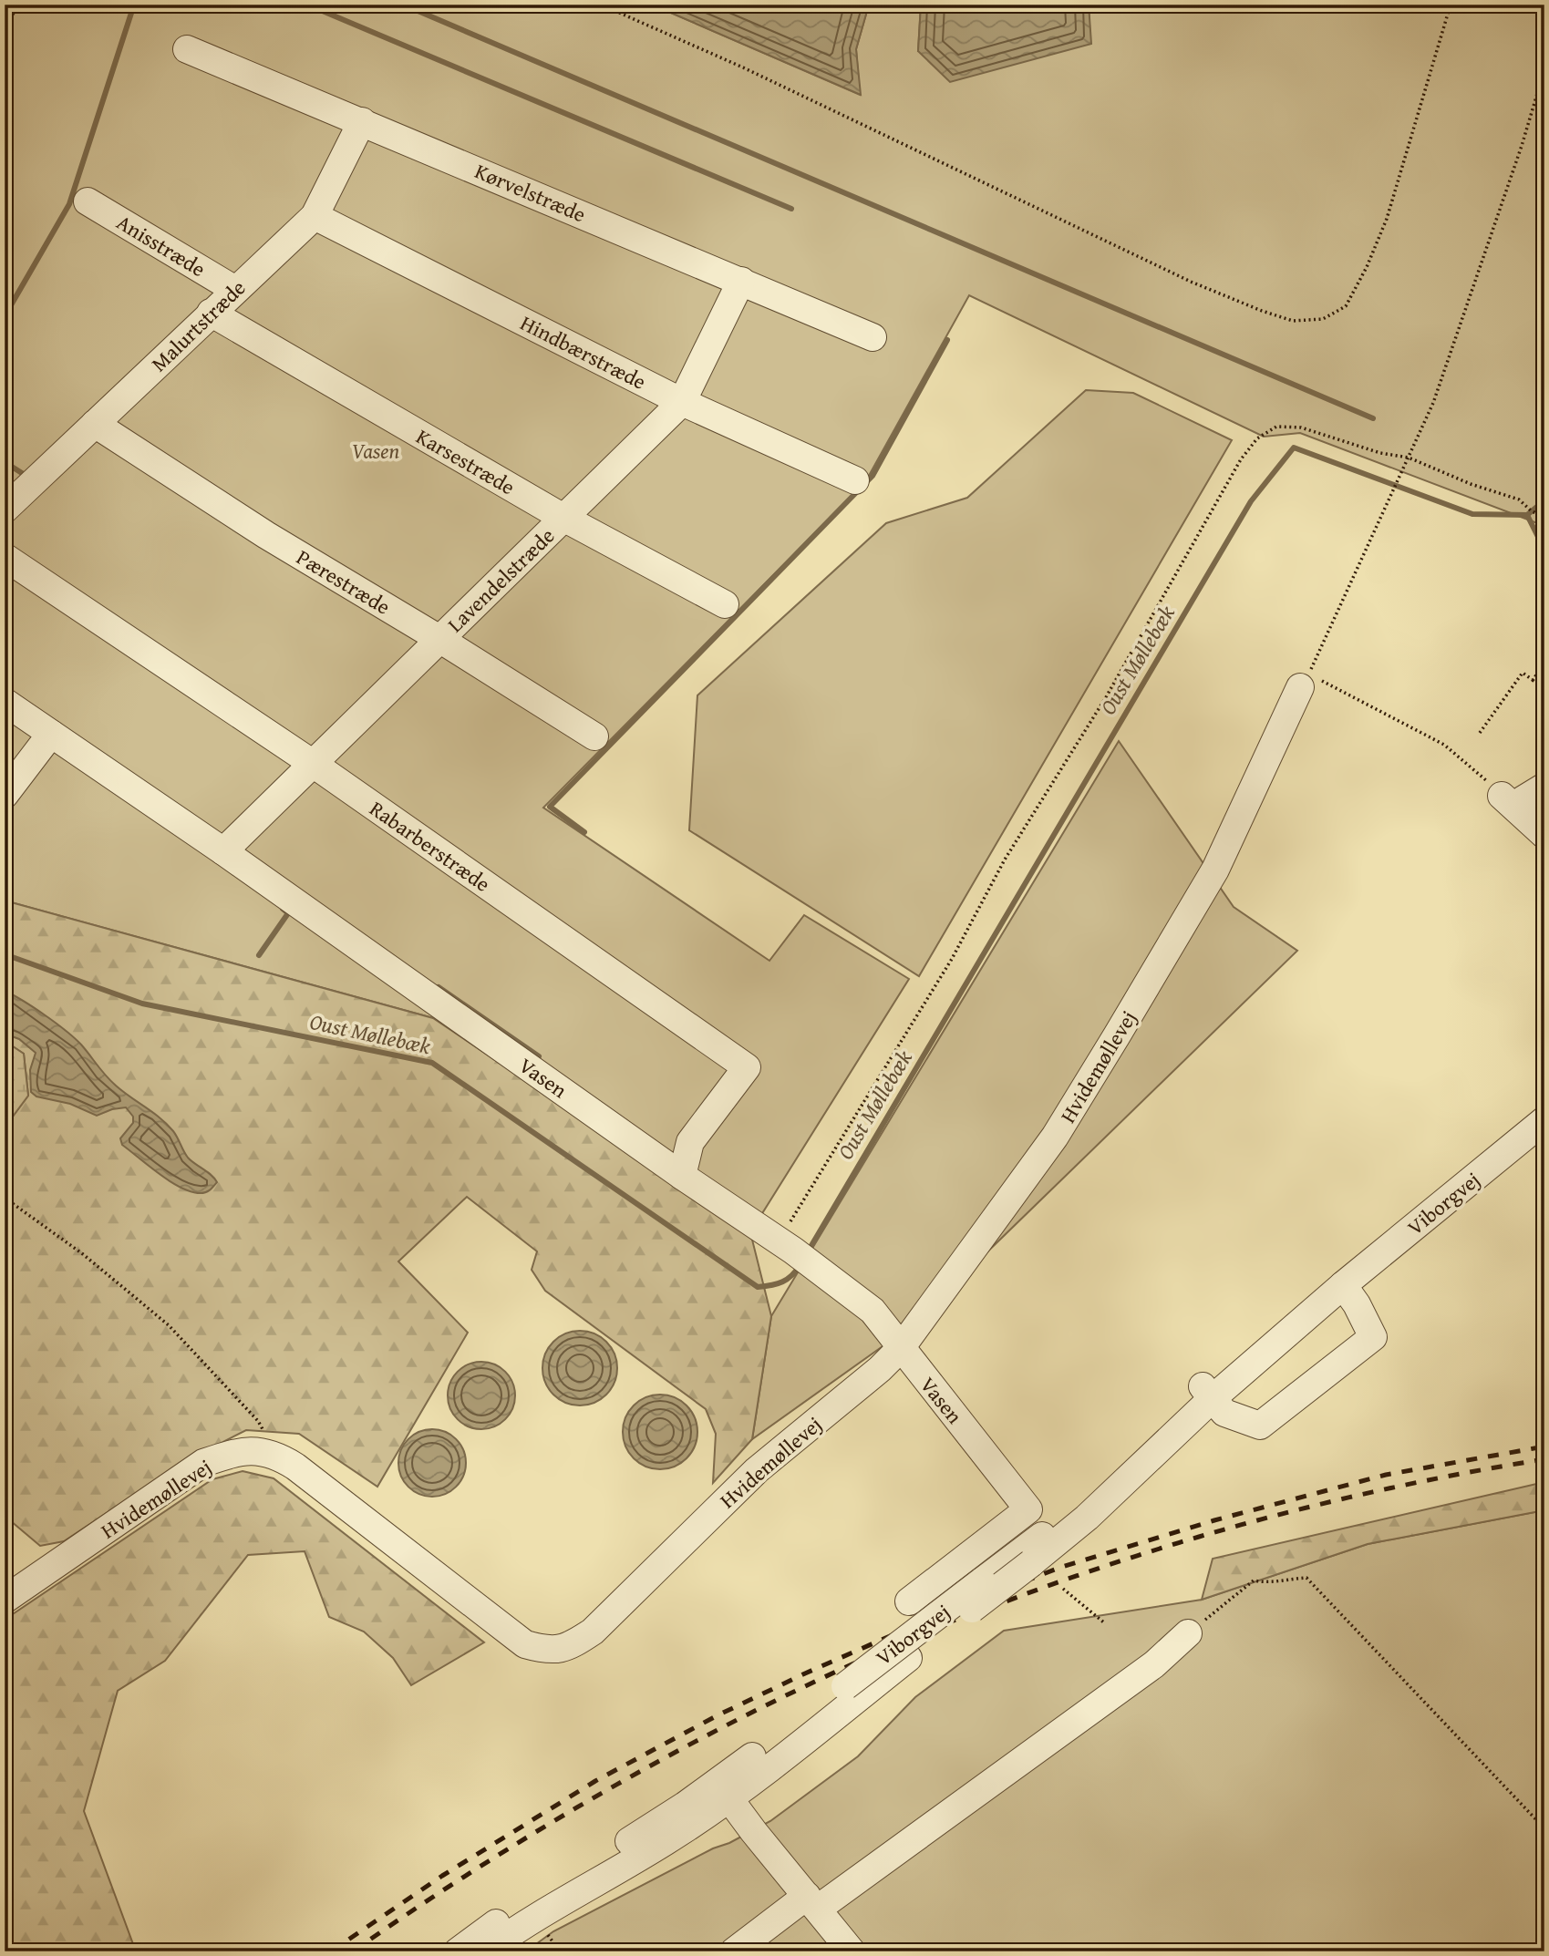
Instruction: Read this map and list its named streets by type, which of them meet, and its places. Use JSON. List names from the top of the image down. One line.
{"streets":{"street":["Kørvelstræde","Anisstræde","Malurtstræde","Hindbærstræde","Karsestræde","Lavendelstræde","Pærestræde","Rabarberstræde","Hvidemøllevej","Vasen","Viborgvej"]},"crossings":[["Kørvelstræde","Malurtstræde"],["Kørvelstræde","Lavendelstræde"],["Anisstræde","Malurtstræde"],["Malurtstræde","Hindbærstræde"],["Malurtstræde","Karsestræde"],["Malurtstræde","Pærestræde"],["Hindbærstræde","Lavendelstræde"],["Karsestræde","Lavendelstræde"],["Lavendelstræde","Pærestræde"],["Lavendelstræde","Rabarberstræde"],["Lavendelstræde","Vasen"],["Rabarberstræde","Vasen"],["Hvidemøllevej","Vasen"],["Vasen","Viborgvej"]],"water":["Oust Møllebæk"],"parks":["Vasen"]}
